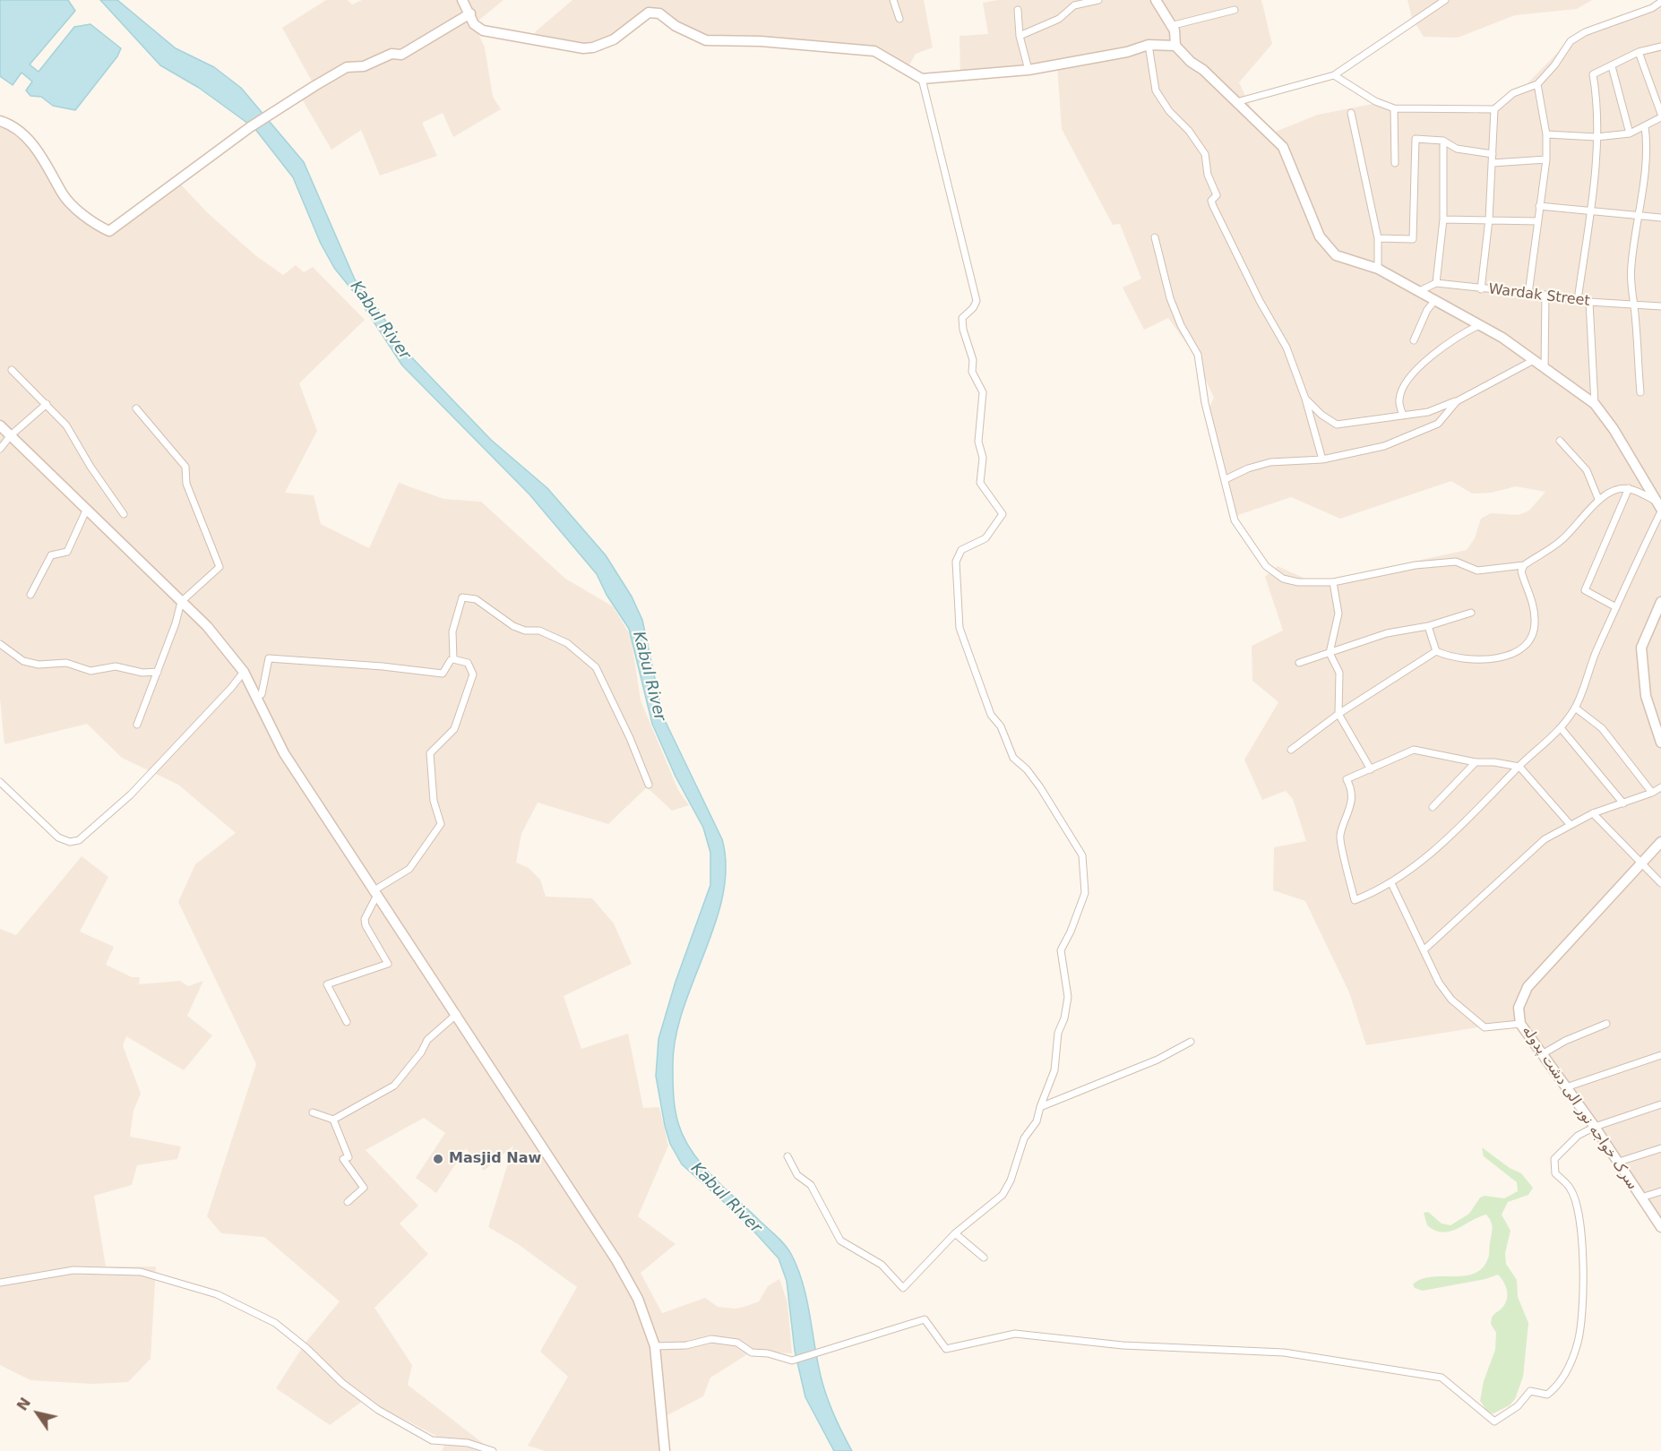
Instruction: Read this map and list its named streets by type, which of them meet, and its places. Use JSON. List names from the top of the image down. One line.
{"streets":{"main road":["سرک خواجه نور الی دشت پدوله"],"street":["Wardak Street"]},"water":["Kabul River"],"places":["Masjid Naw"],"north":"top left"}
